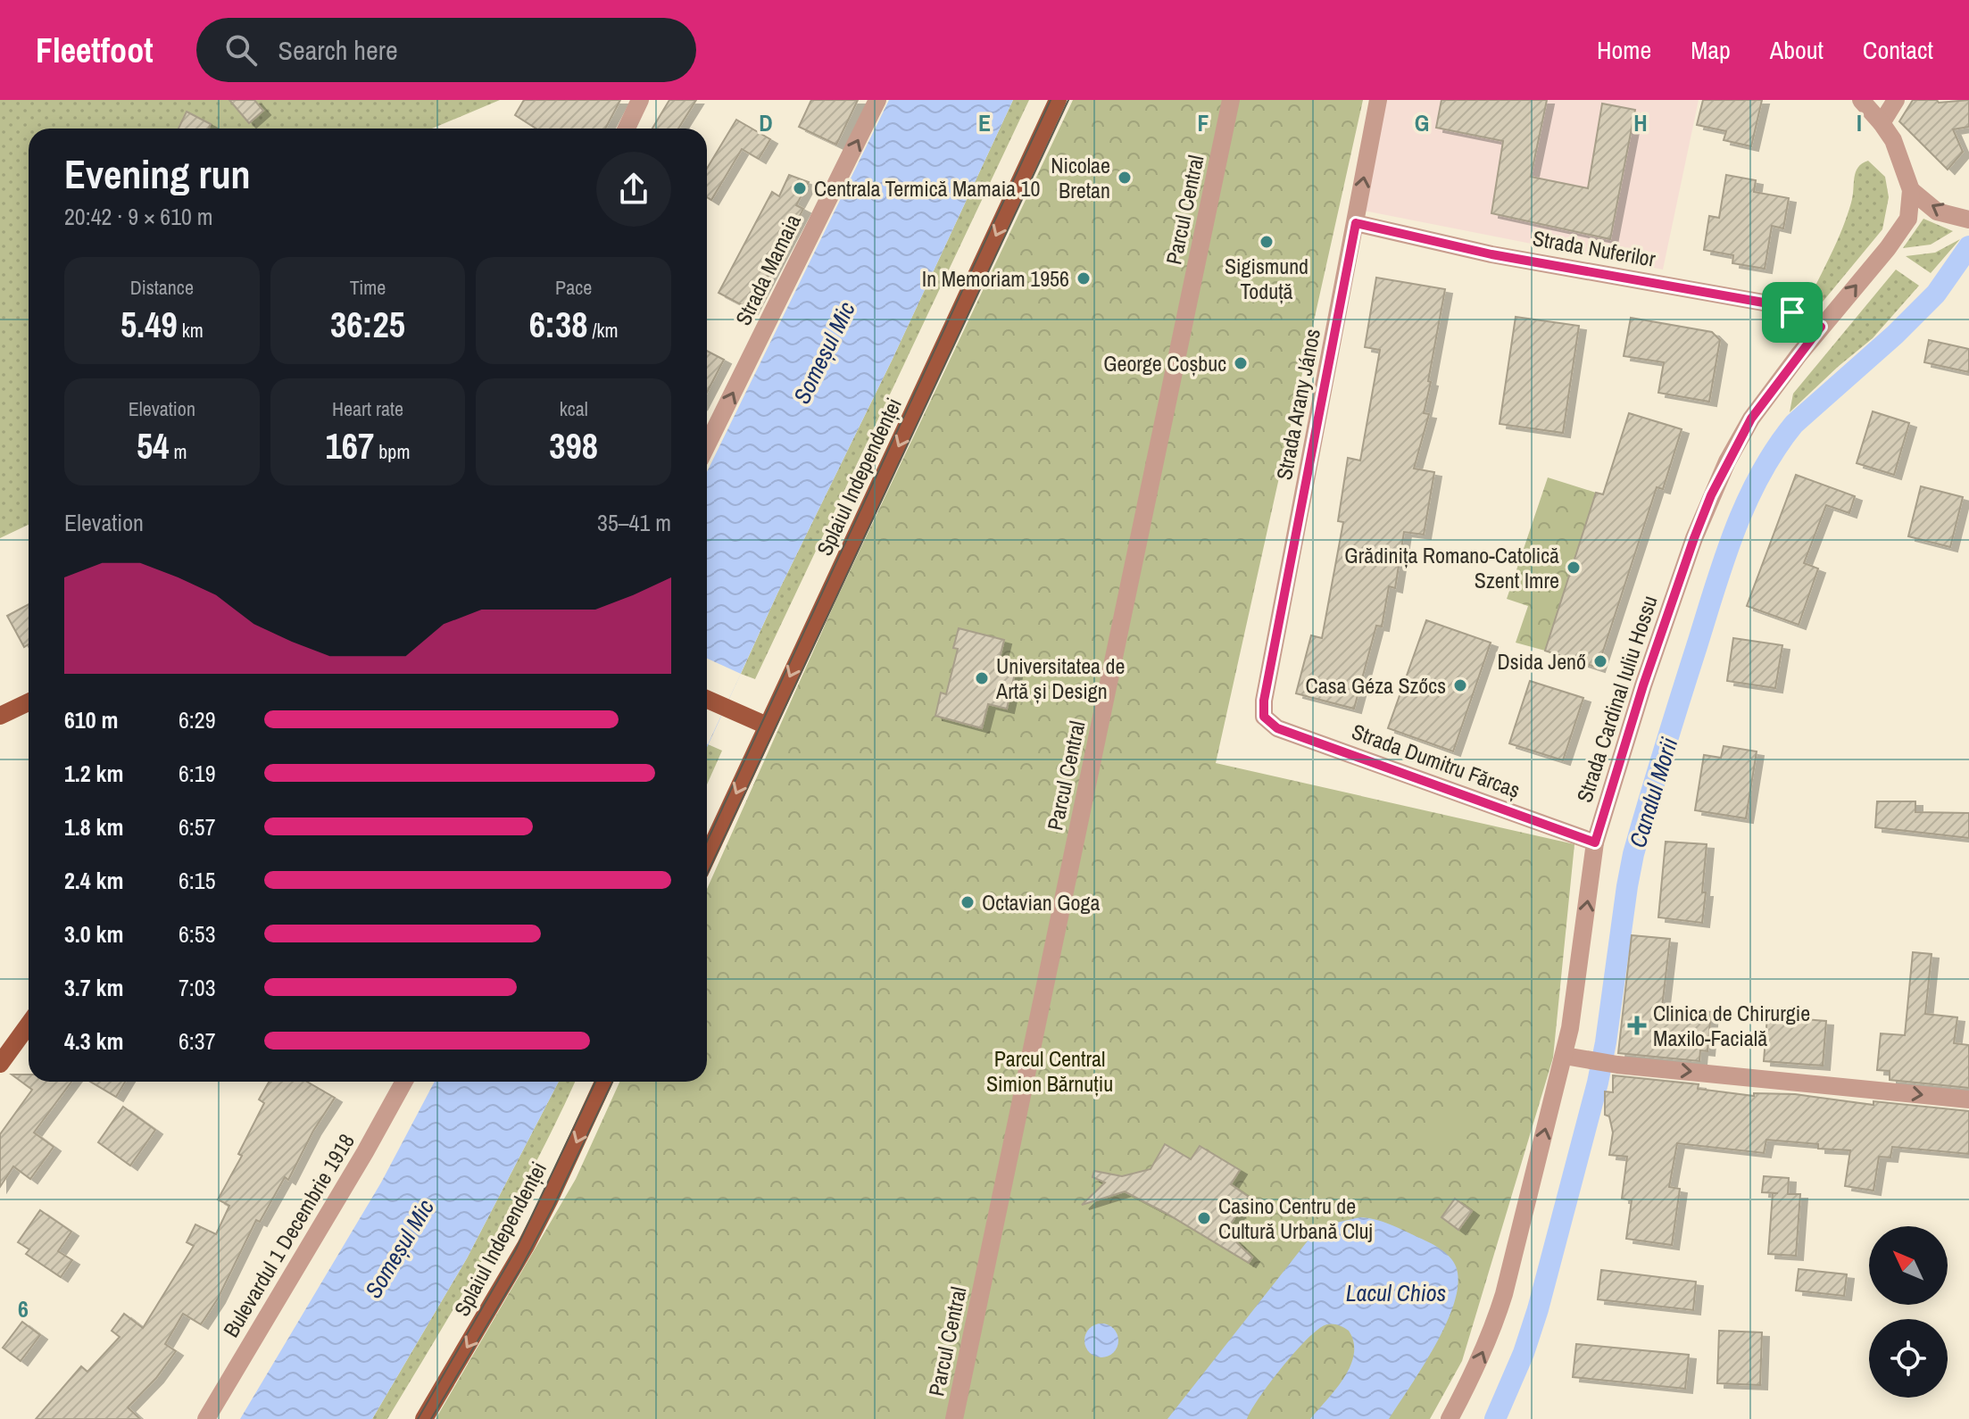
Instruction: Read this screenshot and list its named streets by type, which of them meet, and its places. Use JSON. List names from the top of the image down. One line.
{"streets":{"main road":["Splaiul Independenței"],"street":["Parcul Central","Strada Nuferilor","Strada Mamaia","Strada Arany János","Strada Cardinal Iuliu Hossu","Strada Dumitru Fărcaș","Bulevardul 1 Decembrie 1918"]},"crossings":[["Strada Nuferilor","Strada Arany János"],["Strada Nuferilor","Strada Cardinal Iuliu Hossu"],["Strada Arany János","Strada Dumitru Fărcaș"],["Strada Cardinal Iuliu Hossu","Strada Dumitru Fărcaș"]],"one_way":["Strada Mamaia","Splaiul Independenței","Strada Cardinal Iuliu Hossu"],"water":["Someșul Mic","Canalul Morii","Lacul Chios"],"parks":["Parcul Central Simion Bărnuțiu"],"places":{"other":["Nicolae Bretan","Centrala Termică Mamaia 10","Sigismund Toduță","In Memoriam 1956","George Coșbuc","Grădinița Romano-Catolică Szent Imre","Dsida Jenő","Universitatea de Artă și Design","Casa Géza Szőcs","Octavian Goga","Casino Centru de Cultură Urbană Cluj"],"health":["Clinica de Chirurgie Maxilo-Facială"]},"north":"top left","page":{"header":"Fleetfoot","search":"Search here","nav":["Home","Map","About","Contact"],"heading":["Evening run","20:42 · 9 × 610 m"],"stats":[["Distance","5.49 km"],["Time","36:25"],["Pace","6:38 /km"],["Elevation","54 m"],["Heart rate","167 bpm"],["kcal","398"]],"chart":["Elevation","35–41 m"],"list":[{"name":"610 m","note":"6:29"},{"name":"1.2 km","note":"6:19"},{"name":"1.8 km","note":"6:57"},{"name":"2.4 km","note":"6:15"},{"name":"3.0 km","note":"6:53"},{"name":"3.7 km","note":"7:03"},{"name":"4.3 km","note":"6:37"}]},"grid":{"columns":["D","E","F","G","H","I"],"rows":["6"]}}
